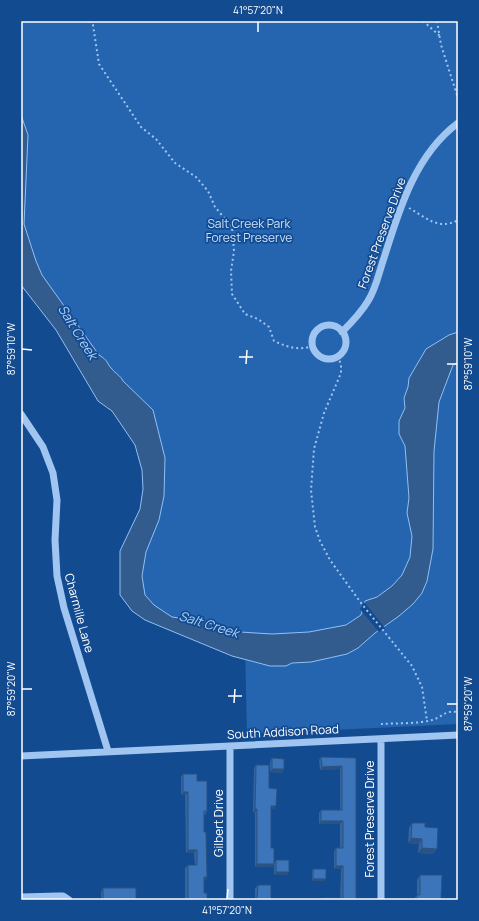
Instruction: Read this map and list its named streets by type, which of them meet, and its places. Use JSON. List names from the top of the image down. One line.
{"streets":{"street":["Forest Preserve Drive","Charmille Lane","South Addison Road","Gilbert Drive"]},"crossings":[["Forest Preserve Drive","South Addison Road"],["Charmille Lane","South Addison Road"],["South Addison Road","Gilbert Drive"]],"water":["Salt Creek"],"parks":["Salt Creek Park Forest Preserve"],"coordinates":["41°57'20\"N","87°59'10\"W","87°59'20\"W"]}
